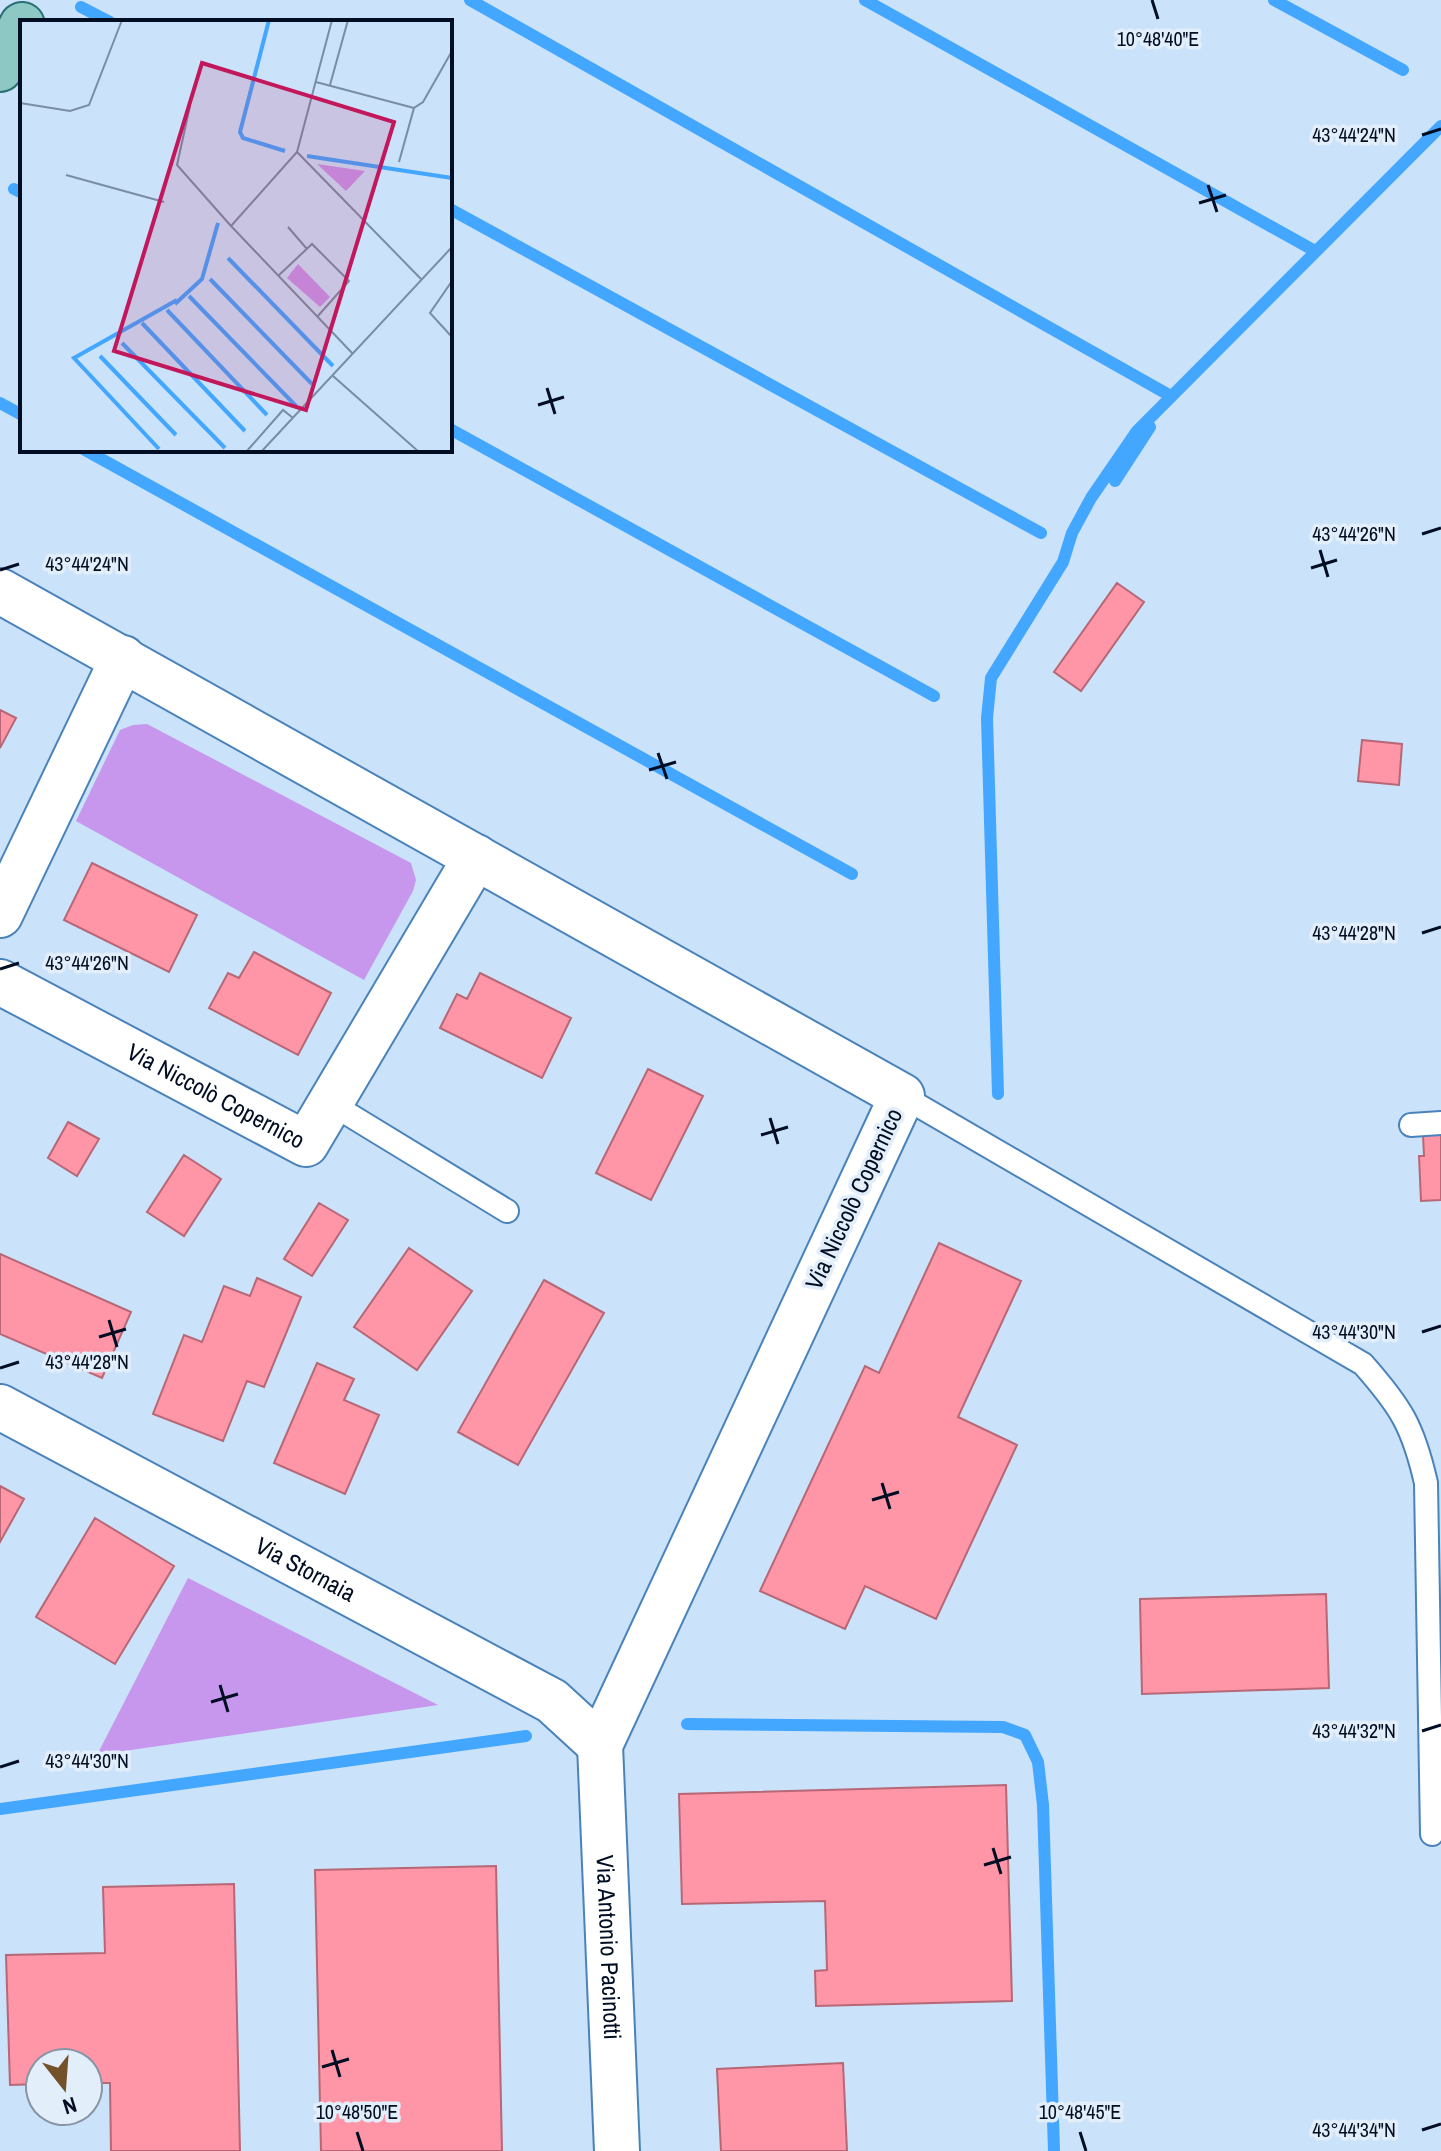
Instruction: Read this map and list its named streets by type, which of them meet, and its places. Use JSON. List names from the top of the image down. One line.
{"streets":{"street":["Via Niccolò Copernico","Via Stornaia","Via Antonio Pacinotti"]},"crossings":[["Via Niccolò Copernico","Via Stornaia"],["Via Niccolò Copernico","Via Antonio Pacinotti"],["Via Stornaia","Via Antonio Pacinotti"]],"north":"bottom","coordinates":["10°48'40\"E","43°44'24\"N","43°44'26\"N","43°44'28\"N","43°44'30\"N","43°44'32\"N","10°48'50\"E","10°48'45\"E","43°44'34\"N"]}
